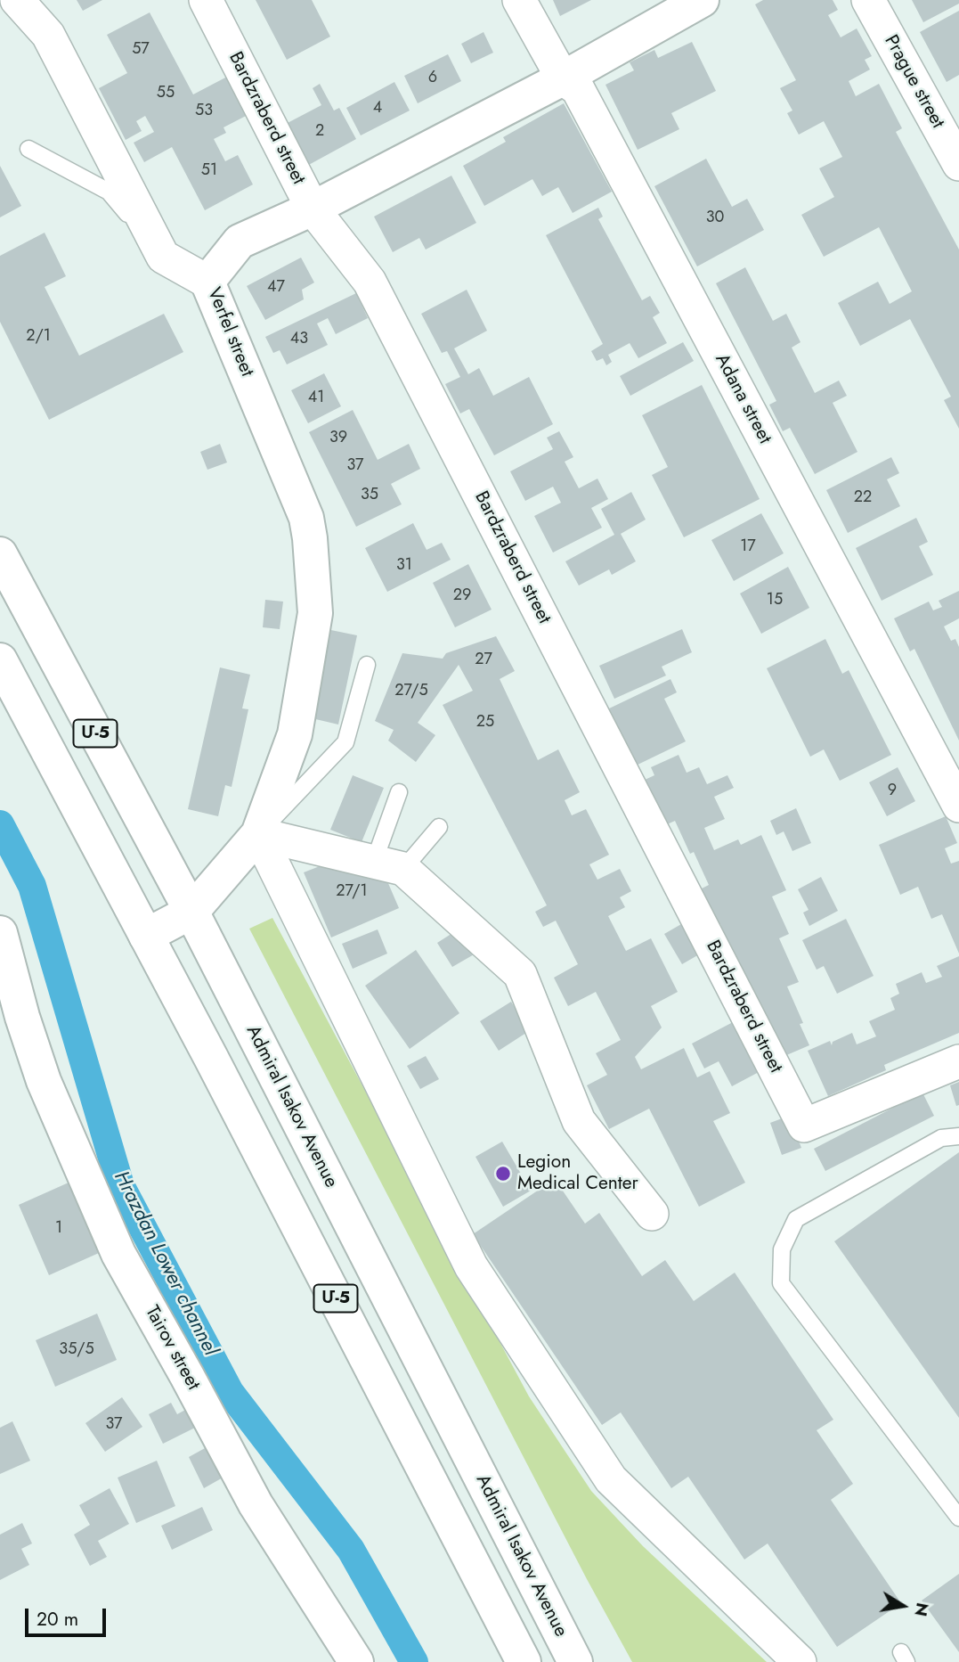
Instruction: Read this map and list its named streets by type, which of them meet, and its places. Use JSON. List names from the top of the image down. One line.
{"streets":{"main road":["Verfel street","Մ-5","Admiral Isakov Avenue","Tairov street"],"street":["Prague street","Bardzraberd street","Adana street"]},"crossings":[["Bardzraberd street","Verfel street"],["Verfel street","Adana street"],["Verfel street","Admiral Isakov Avenue"]],"water":["Hrazdan Lower channel"],"places":["Legion Medical Center"],"house_numbers":["57","6","55","4","53","2","51","30","47","2/1","43","41","39","37","35","22","17","31","29","15","27","27/5","25","9","27/1","1","35/5","37"],"scale_bar":"20 m","north":"right"}
